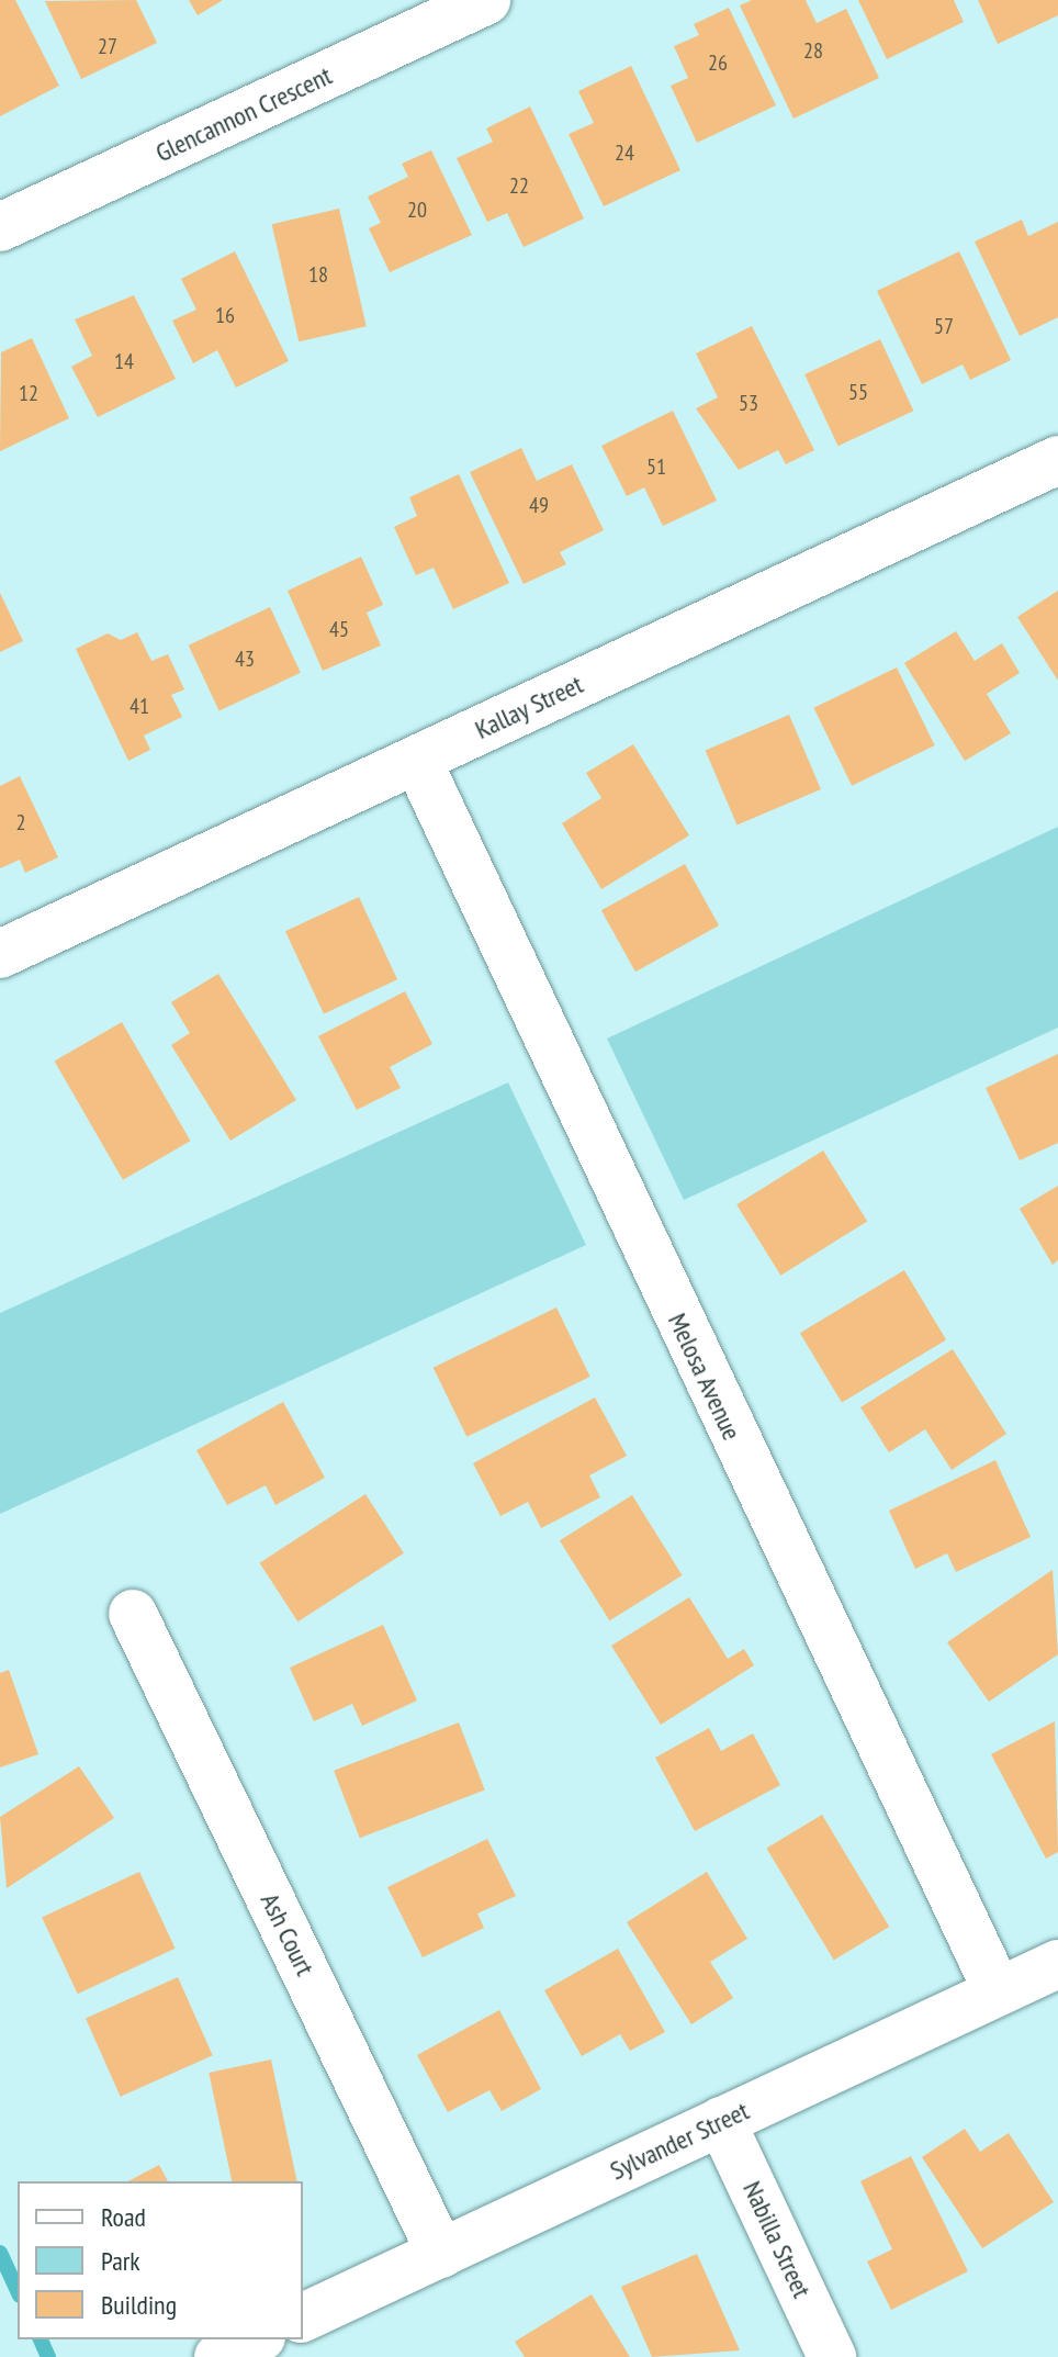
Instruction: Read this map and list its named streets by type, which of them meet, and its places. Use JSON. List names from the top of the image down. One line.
{"streets":{"street":["Glencannon Crescent","Kallay Street","Melosa Avenue","Ash Court","Sylvander Street","Nabilla Street"]},"crossings":[["Kallay Street","Melosa Avenue"],["Melosa Avenue","Sylvander Street"],["Ash Court","Sylvander Street"],["Sylvander Street","Nabilla Street"]],"house_numbers":["27","28","26","24","22","20","18","16","57","14","55","12","53","51","49","45","43","41","2"],"legend":["Road","Park","Building"]}
